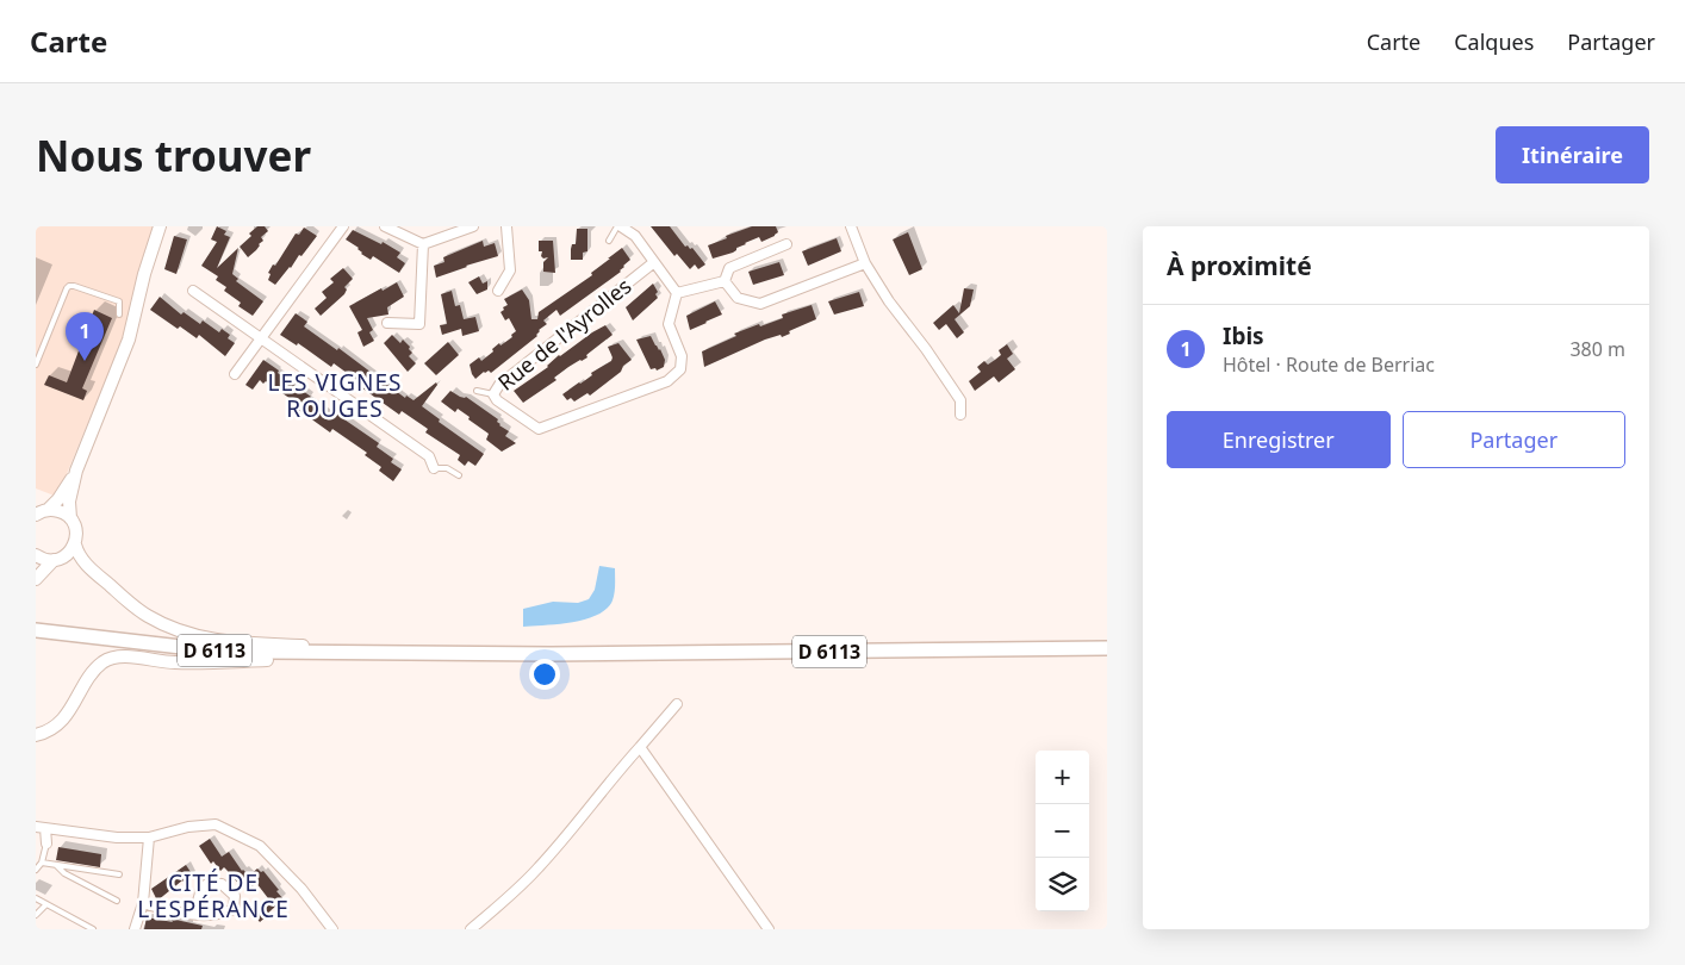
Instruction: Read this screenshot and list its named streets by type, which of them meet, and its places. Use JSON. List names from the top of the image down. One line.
{"streets":{"main road":["D 6113"],"street":["Rue de l'Ayrolles"]},"districts":["LES VIGNES ROUGES","CITÉ DE L'ESPÉRANCE"],"page":{"header":"Carte","nav":["Carte","Calques","Partager"],"buttons":["Itinéraire",["Enregistrer","Partager"]],"title":"Nous trouver","heading":"À proximité","list":[{"mark":"1","name":"Ibis","note":"Hôtel · Route de Berriac","value":"380 m"}],"pins":"1","map_buttons":["+","−"]}}
